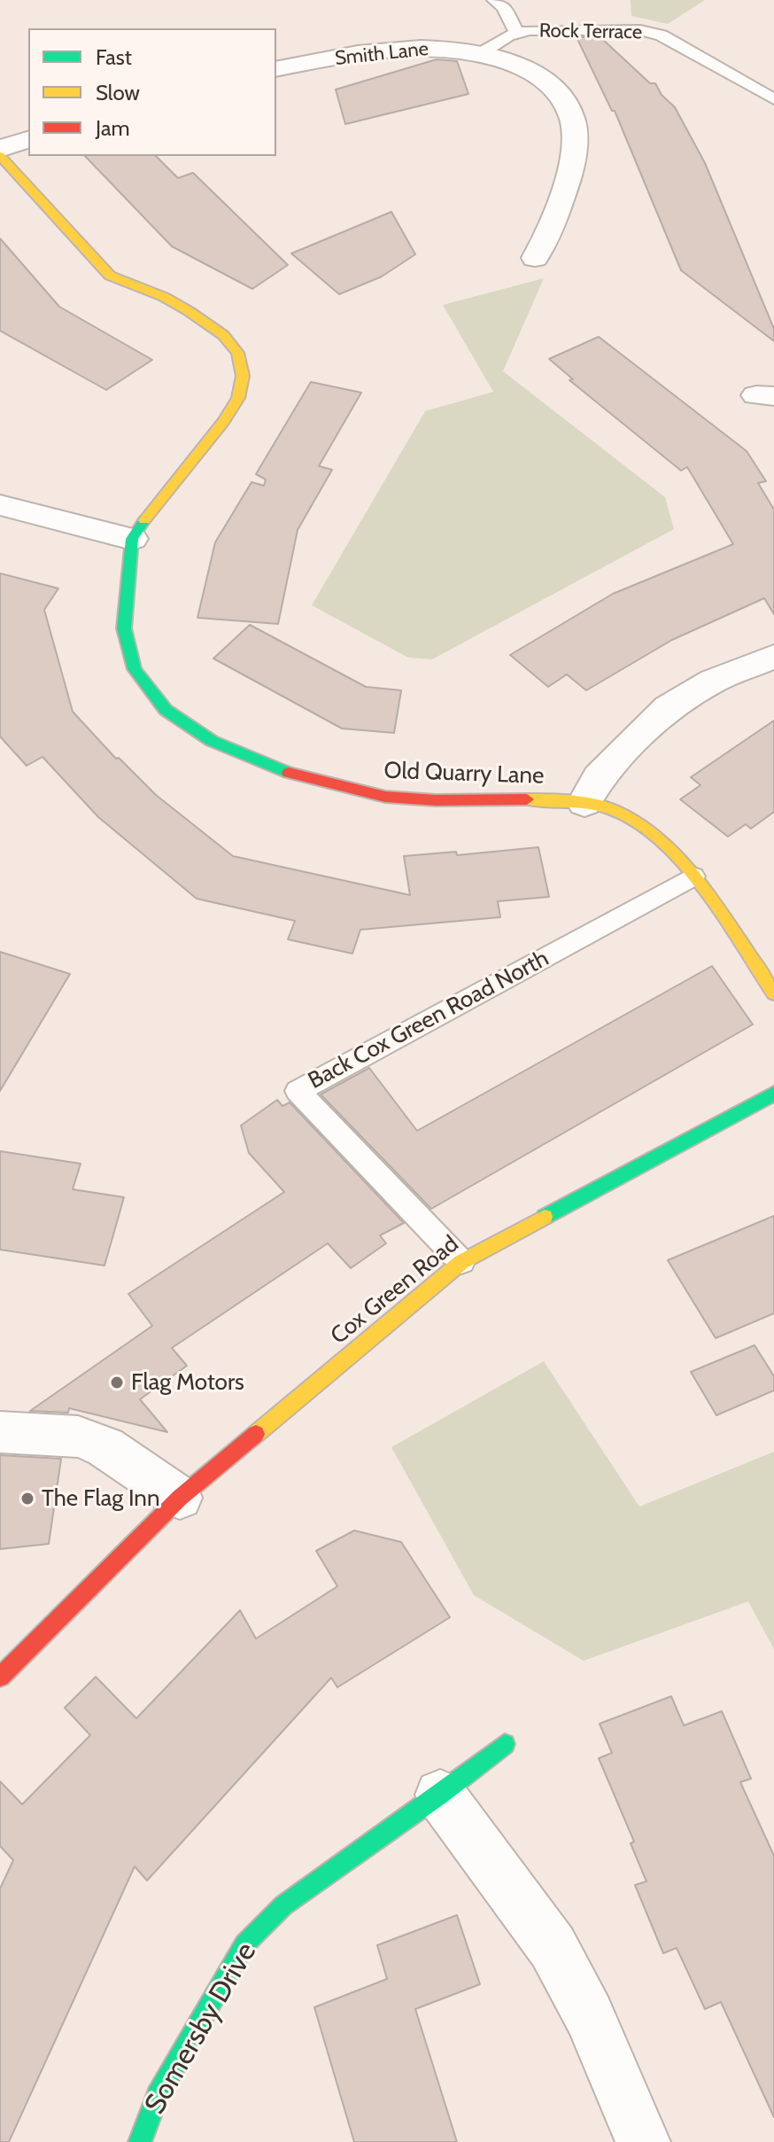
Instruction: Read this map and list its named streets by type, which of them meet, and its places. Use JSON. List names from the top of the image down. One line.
{"streets":{"street":["Smith Lane","Old Quarry Lane","Cox Green Road","Somersby Drive"],"lane":["Rock Terrace","Back Cox Green Road North"]},"crossings":[["Rock Terrace","Smith Lane"],["Old Quarry Lane","Back Cox Green Road North"],["Back Cox Green Road North","Cox Green Road"]],"places":["Flag Motors","The Flag Inn"],"legend":["Fast","Slow","Jam"]}
